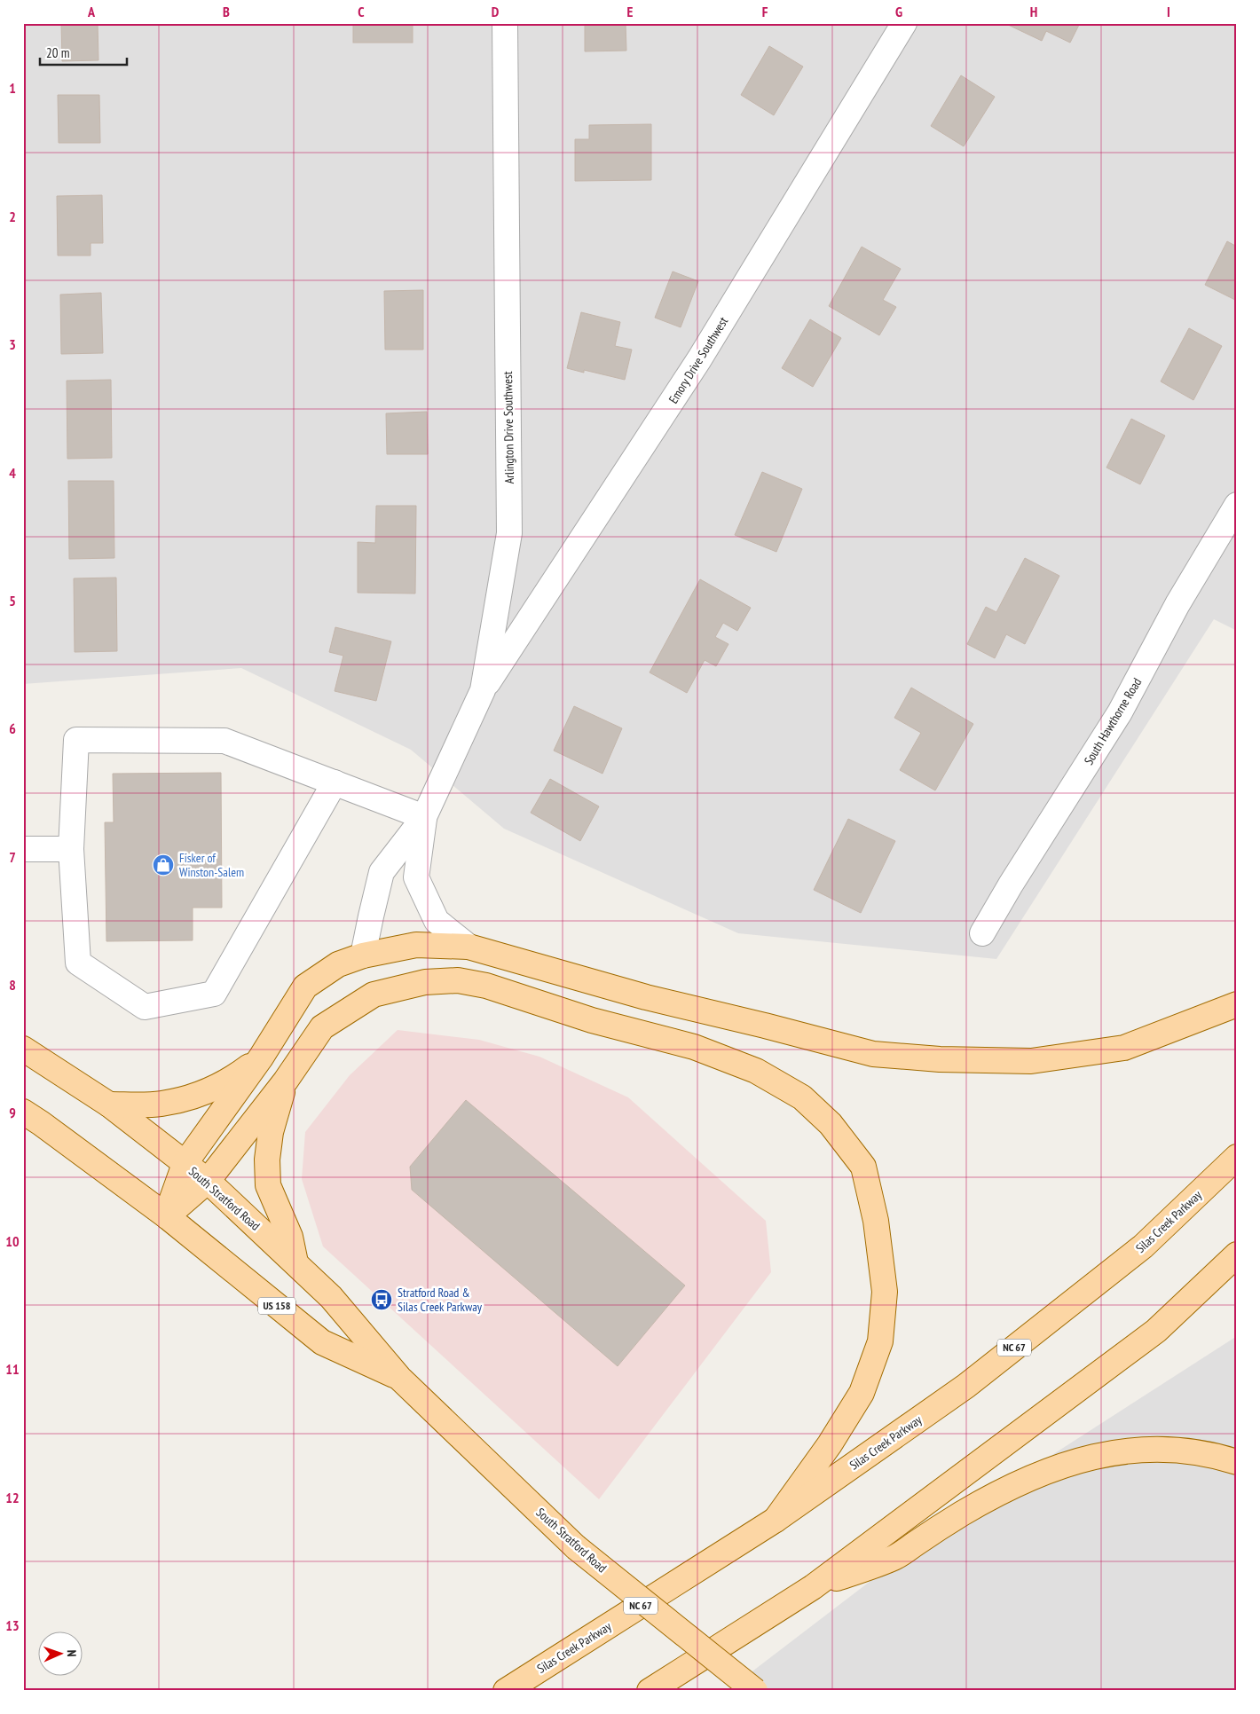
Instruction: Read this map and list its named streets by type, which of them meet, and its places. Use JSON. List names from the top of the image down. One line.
{"streets":{"main road":["South Stratford Road","Silas Creek Parkway","US 158","NC 67"],"street":["Emory Drive Southwest","Arlington Drive Southwest","South Hawthorne Road"]},"crossings":[["Emory Drive Southwest","Arlington Drive Southwest"]],"places":{"shop":["Fisker of Winston-Salem"],"bus stop":["Stratford Road & Silas Creek Parkway"]},"scale_bar":"20 m","north":"right","grid":{"columns":["A","B","C","D","E","F","G","H","I"],"rows":["1","2","3","4","5","6","7","8","9","10","11","12","13"]}}
